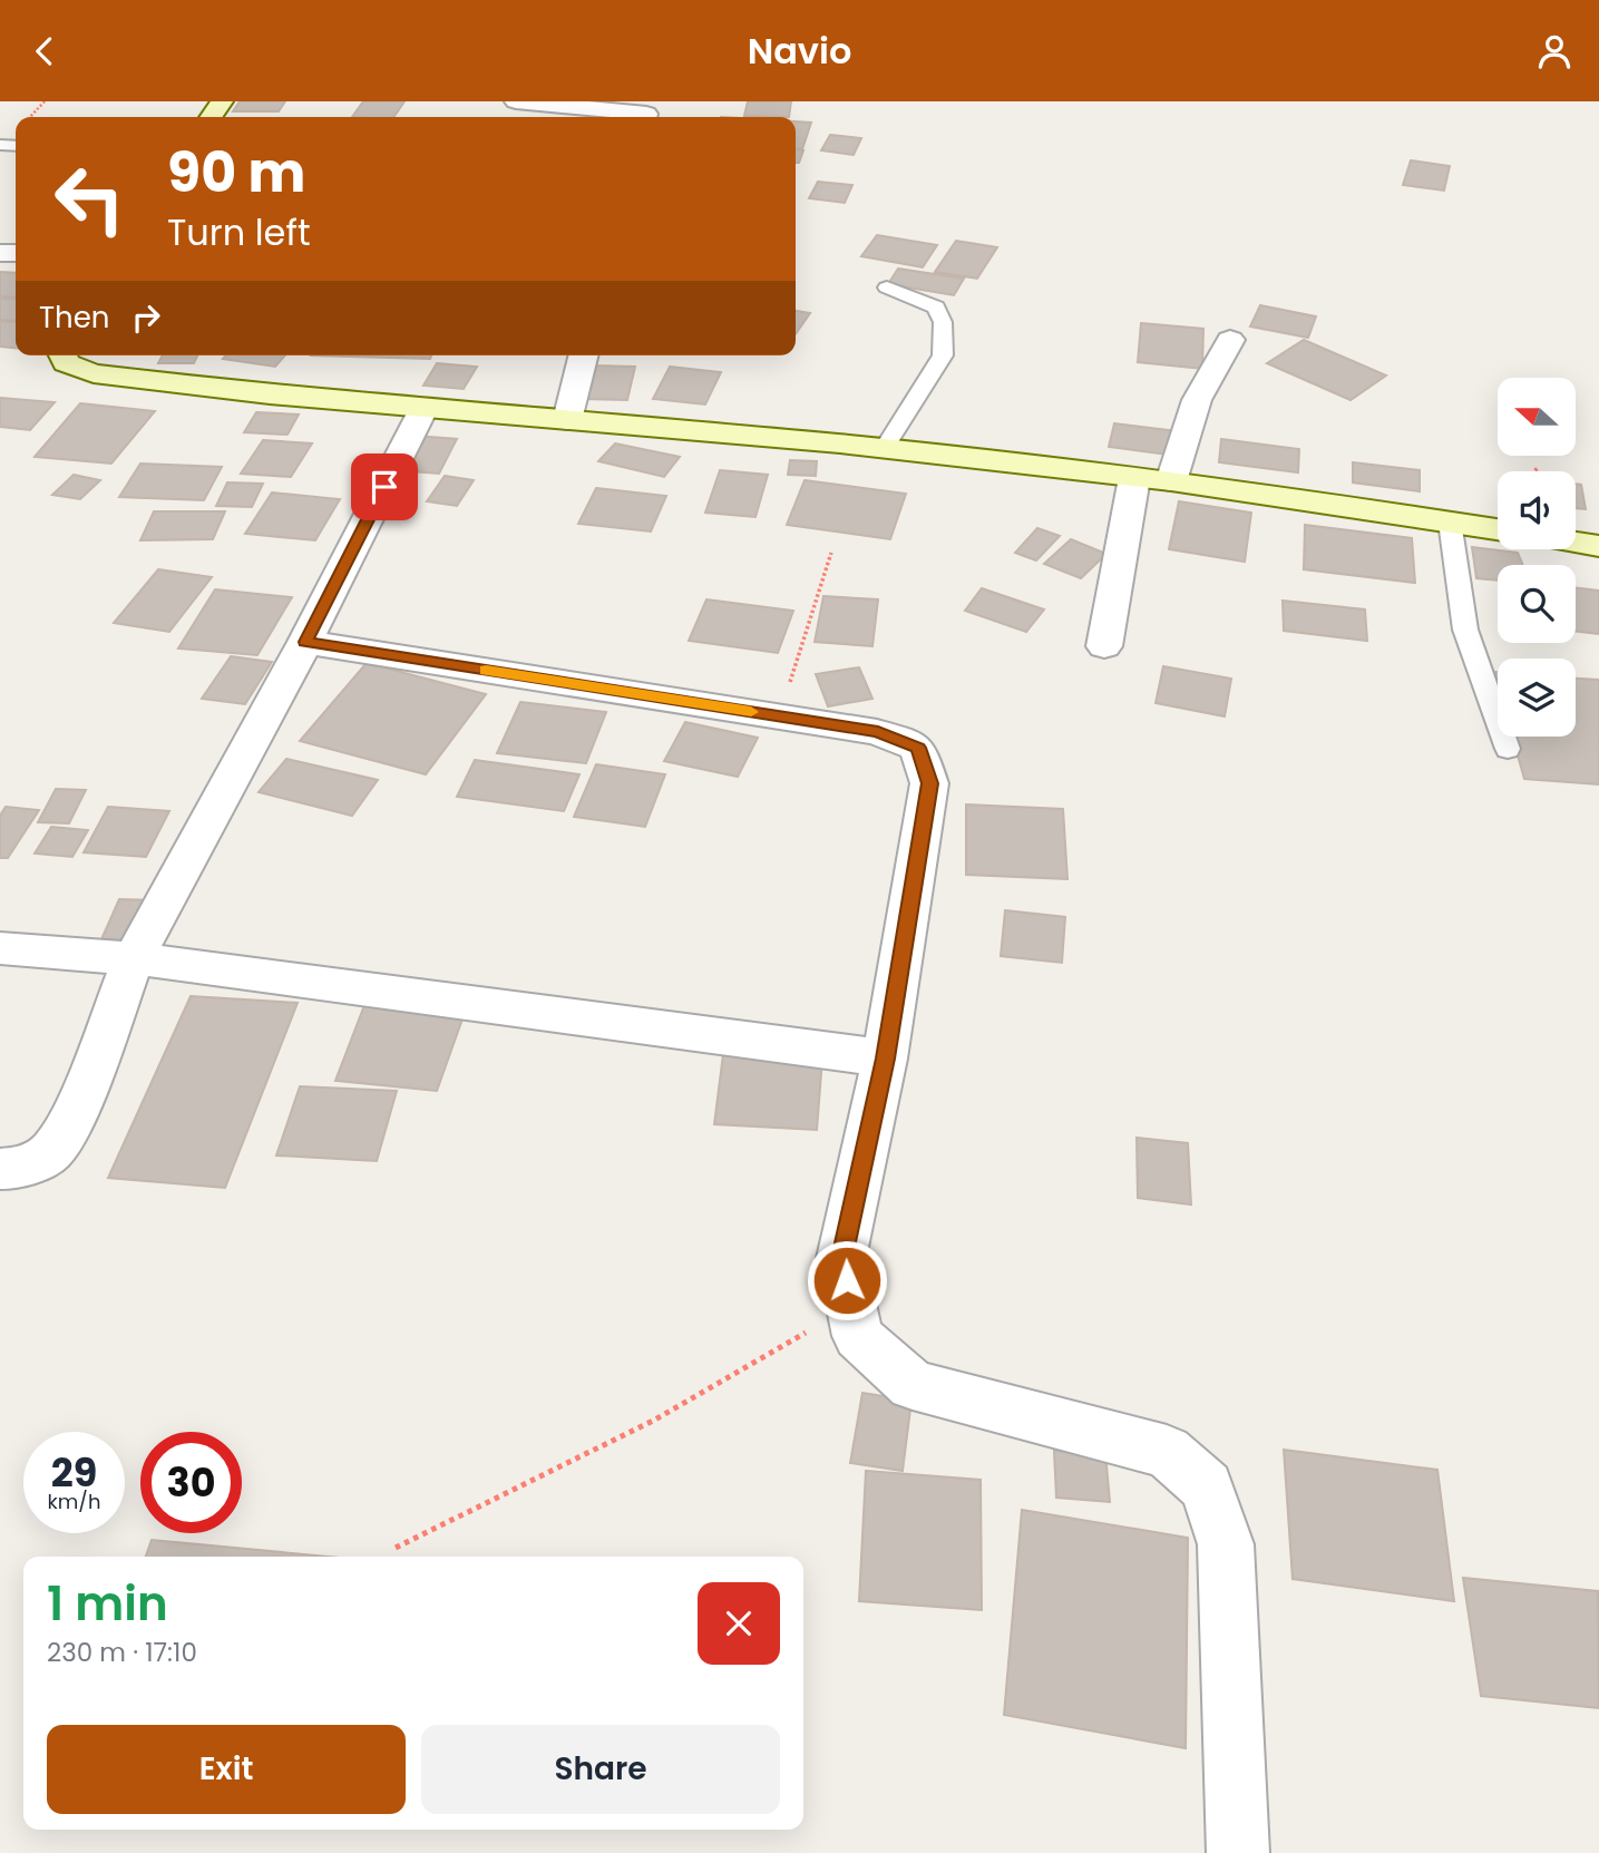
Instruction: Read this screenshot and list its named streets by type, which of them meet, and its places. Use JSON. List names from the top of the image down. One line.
{"north":"left","page":{"header":"Navio","turn":["90 m","Turn left"],"then":"Then","speed":"29 km/h","limit":"30","heading":["1 min","230 m · 17:10"],"buttons":["Exit","Share"]}}
